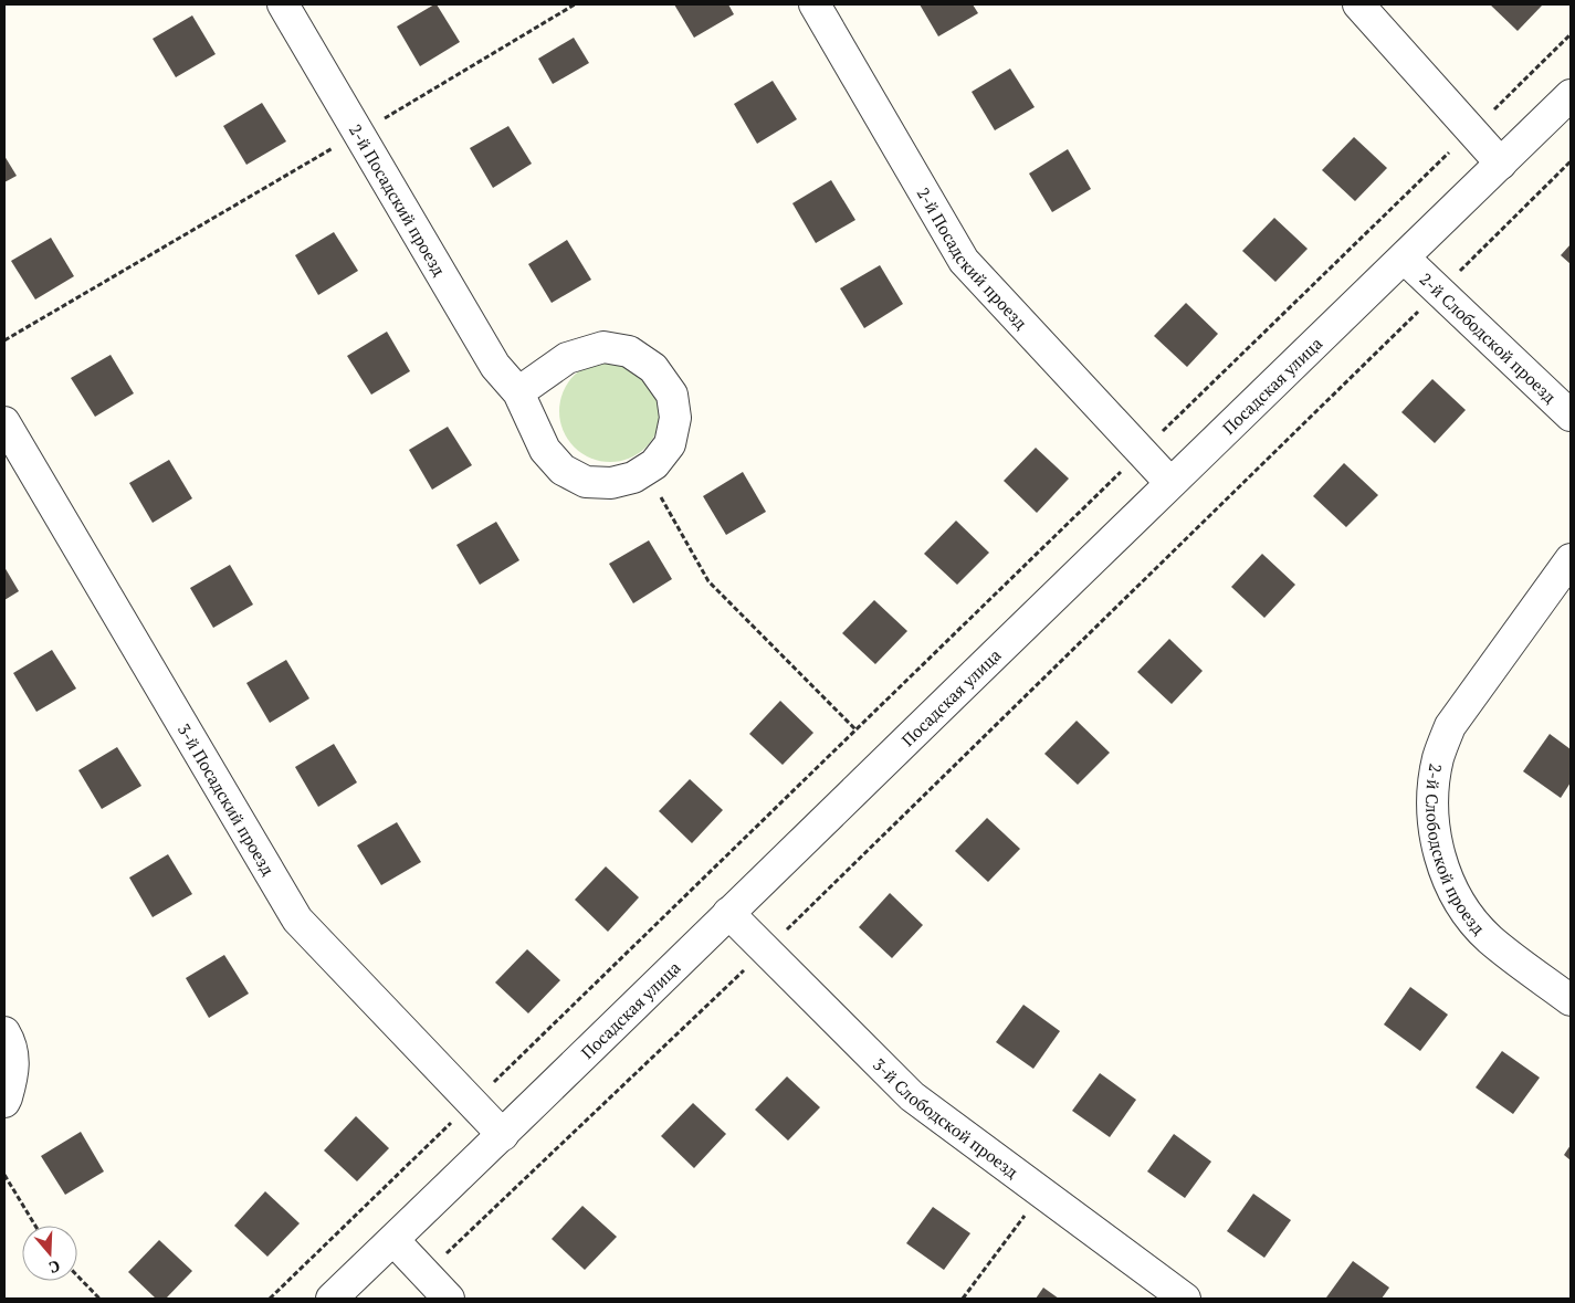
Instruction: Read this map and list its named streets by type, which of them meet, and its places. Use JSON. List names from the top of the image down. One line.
{"streets":{"street":["2-й Посадский проезд","2-й Слободской проезд","Посадская улица","3-й Посадский проезд","3-й Слободской проезд"]},"crossings":[["2-й Посадский проезд","Посадская улица"],["2-й Слободской проезд","Посадская улица"],["Посадская улица","3-й Посадский проезд"],["Посадская улица","3-й Слободской проезд"]],"north":"bottom"}
